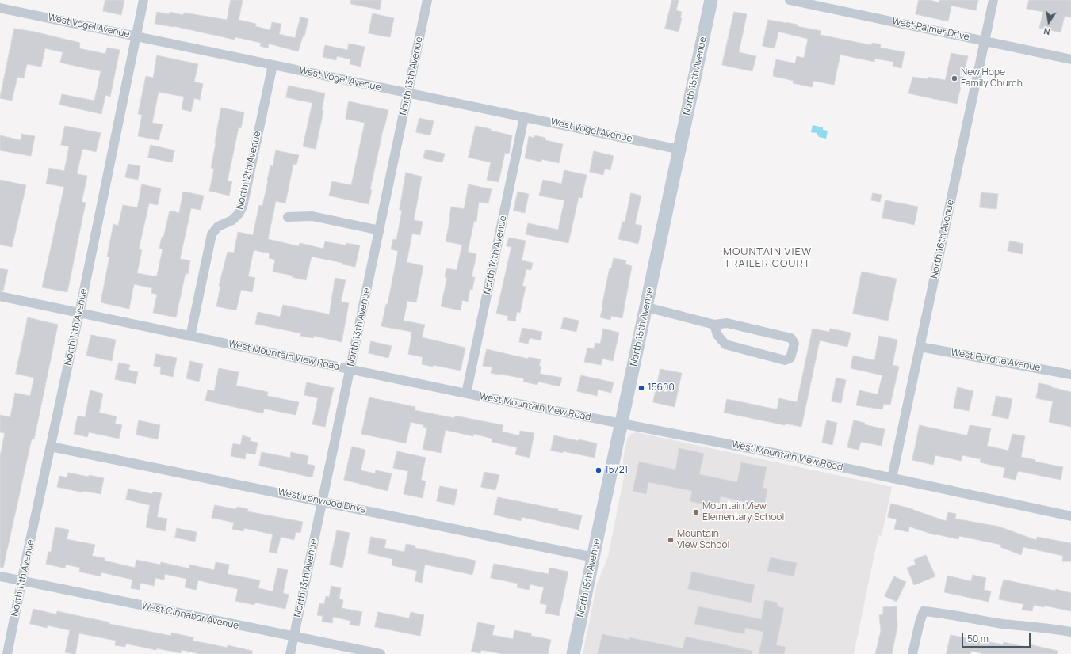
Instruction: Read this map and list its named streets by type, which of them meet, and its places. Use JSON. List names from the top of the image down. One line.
{"streets":{"street":["West Vogel Avenue","West Palmer Drive","North 13th Avenue","North 15th Avenue","North 12th Avenue","North 16th Avenue","North 14th Avenue","North 11th Avenue","West Mountain View Road","West Purdue Avenue","West Ironwood Drive","West Cinnabar Avenue"]},"crossings":[["West Vogel Avenue","North 13th Avenue"],["West Vogel Avenue","North 15th Avenue"],["West Vogel Avenue","North 12th Avenue"],["West Vogel Avenue","North 14th Avenue"],["West Vogel Avenue","North 11th Avenue"],["West Palmer Drive","North 16th Avenue"],["North 13th Avenue","West Mountain View Road"],["North 13th Avenue","West Ironwood Drive"],["North 13th Avenue","West Cinnabar Avenue"],["North 15th Avenue","West Mountain View Road"],["North 15th Avenue","West Ironwood Drive"],["North 12th Avenue","West Mountain View Road"],["North 16th Avenue","West Mountain View Road"],["North 16th Avenue","West Purdue Avenue"],["North 14th Avenue","West Mountain View Road"],["North 11th Avenue","West Mountain View Road"],["North 11th Avenue","West Ironwood Drive"],["North 11th Avenue","West Cinnabar Avenue"]],"districts":["MOUNTAIN VIEW TRAILER COURT"],"places":["New Hope Family Church","15600","15721","Mountain View Elementary School","Mountain View School"],"scale_bar":"50 m","north":"bottom"}
